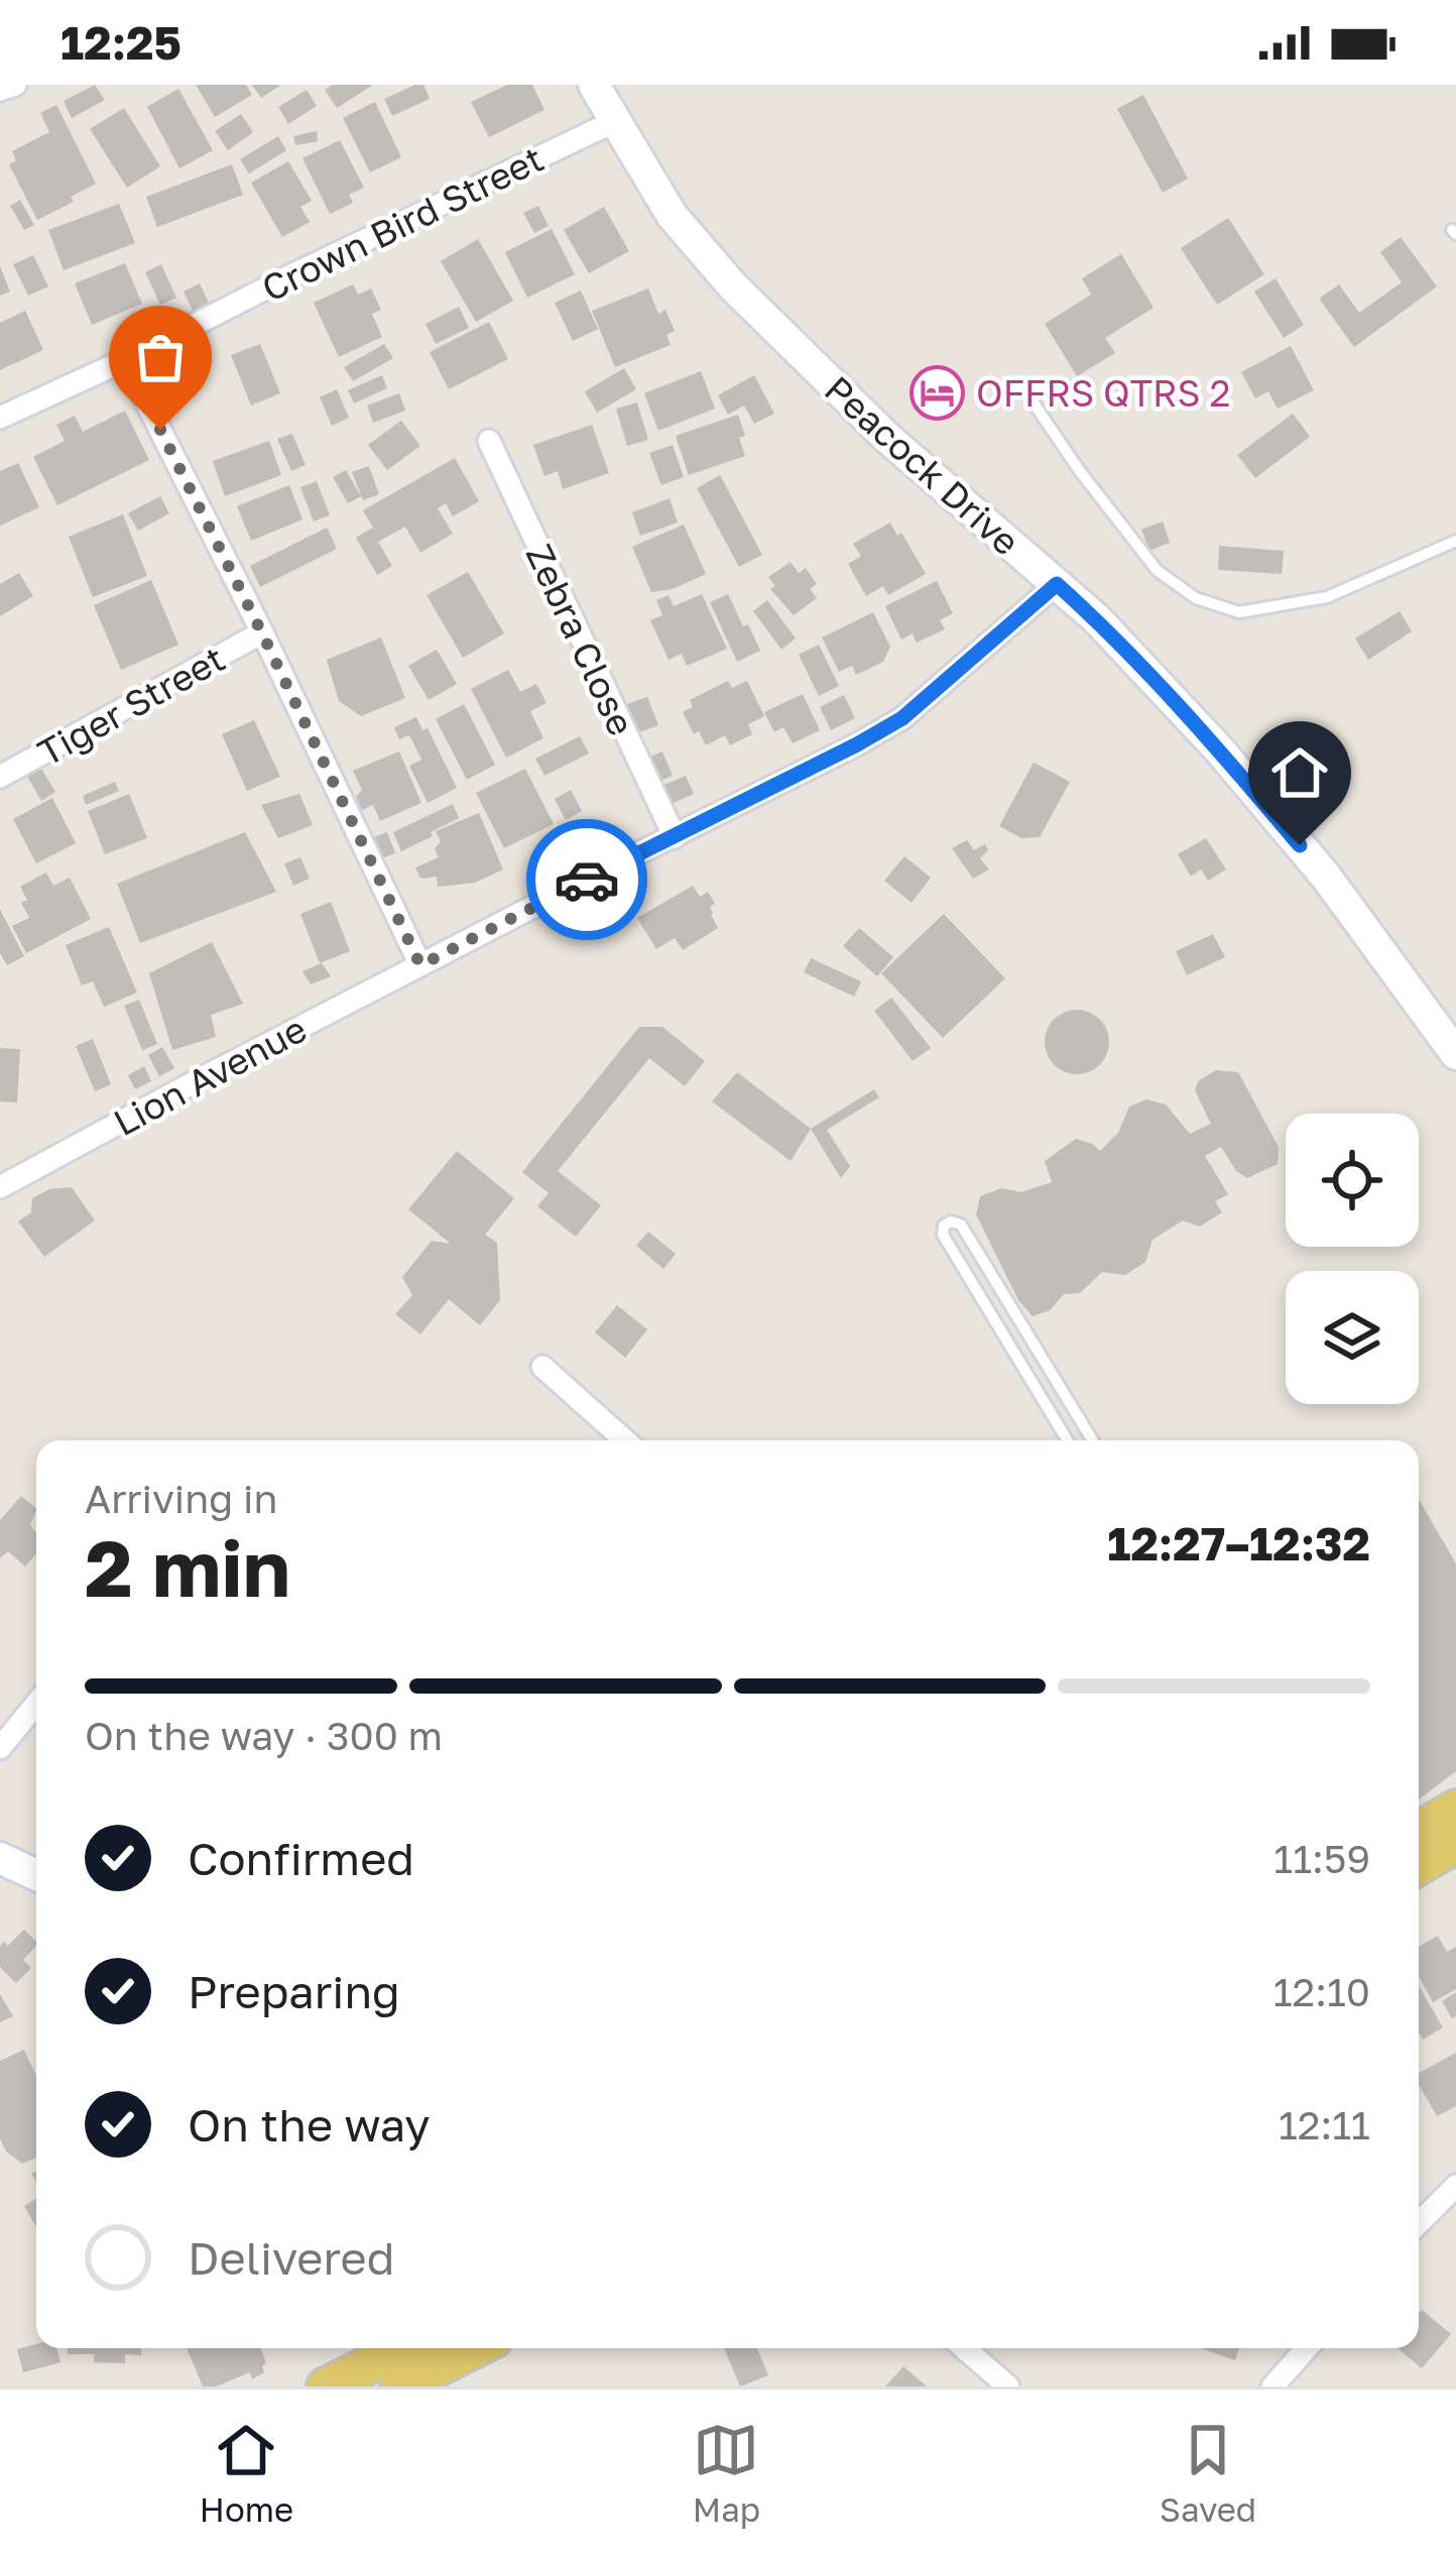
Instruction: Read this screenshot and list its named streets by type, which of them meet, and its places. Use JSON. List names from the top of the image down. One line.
{"streets":{"street":["Crown Bird Street","Peacock Drive","Zebra Close","Tiger Street","Lion Avenue"]},"crossings":[["Crown Bird Street","Peacock Drive"],["Peacock Drive","Lion Avenue"],["Zebra Close","Lion Avenue"]],"places":{"hotel":["OFFRS QTRS 2"]},"page":{"status":"12:25","heading":["2 min","Arriving in","12:27–12:32"],"bar":"On the way · 300 m","list":[["Confirmed","11:59"],["Preparing","12:10"],["On the way","12:11"],"Delivered"],"tabs":["Home","Map","Saved"]}}
